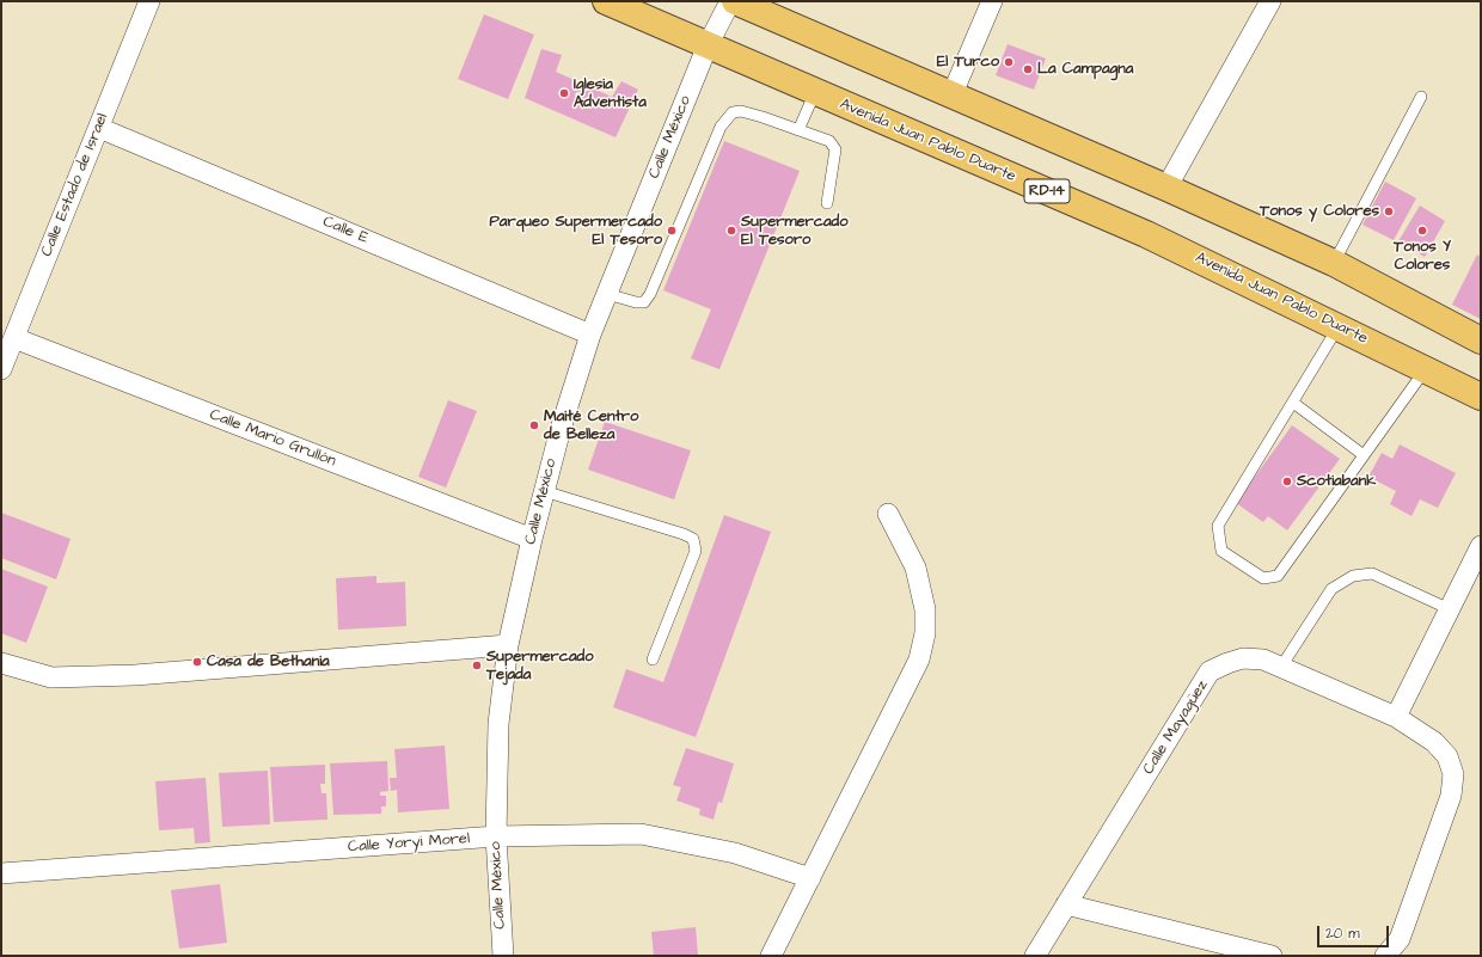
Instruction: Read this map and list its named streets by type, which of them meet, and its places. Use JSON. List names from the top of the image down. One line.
{"streets":{"main road":["Avenida Juan Pablo Duarte","RD-14"],"street":["Calle México","Calle Estado de Israel","Calle E","Calle Mario Grullón","Calle Mayagüez","Calle Yoryi Morel"]},"crossings":[["Calle México","Avenida Juan Pablo Duarte"],["Calle México","Calle E"],["Calle México","Calle Mario Grullón"],["Calle México","Calle Yoryi Morel"],["Calle Estado de Israel","Calle E"],["Calle Estado de Israel","Calle Mario Grullón"]],"places":["El Turco","La Campagna","Iglesia Adventista","Tonos y Colores","Parqueo Supermercado El Tesoro","Supermercado El Tesoro","Tonos Y Colores","Maité Centro de Belleza","Scotiabank","Casa de Bethania","Supermercado Tejada"],"scale_bar":"20 m"}
